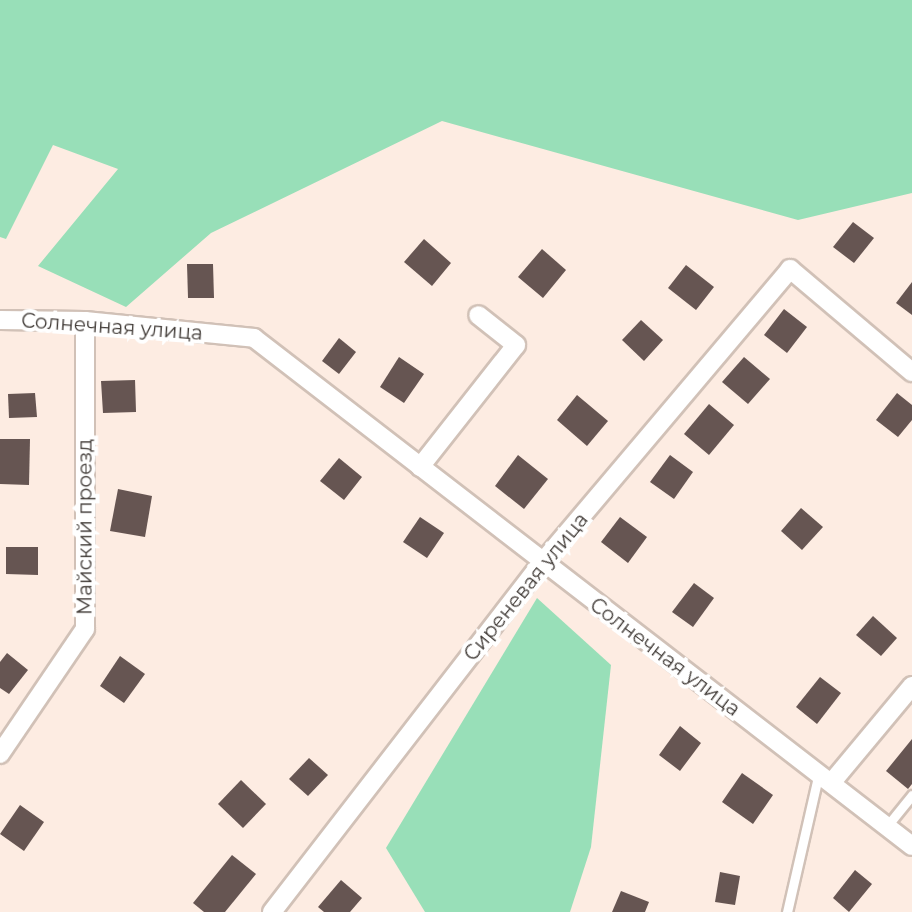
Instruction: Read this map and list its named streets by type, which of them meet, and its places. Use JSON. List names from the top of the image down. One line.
{"streets":{"street":["Солнечная улица","Майский проезд","Сиреневая улица"]},"crossings":[["Солнечная улица","Майский проезд"],["Солнечная улица","Сиреневая улица"]]}
